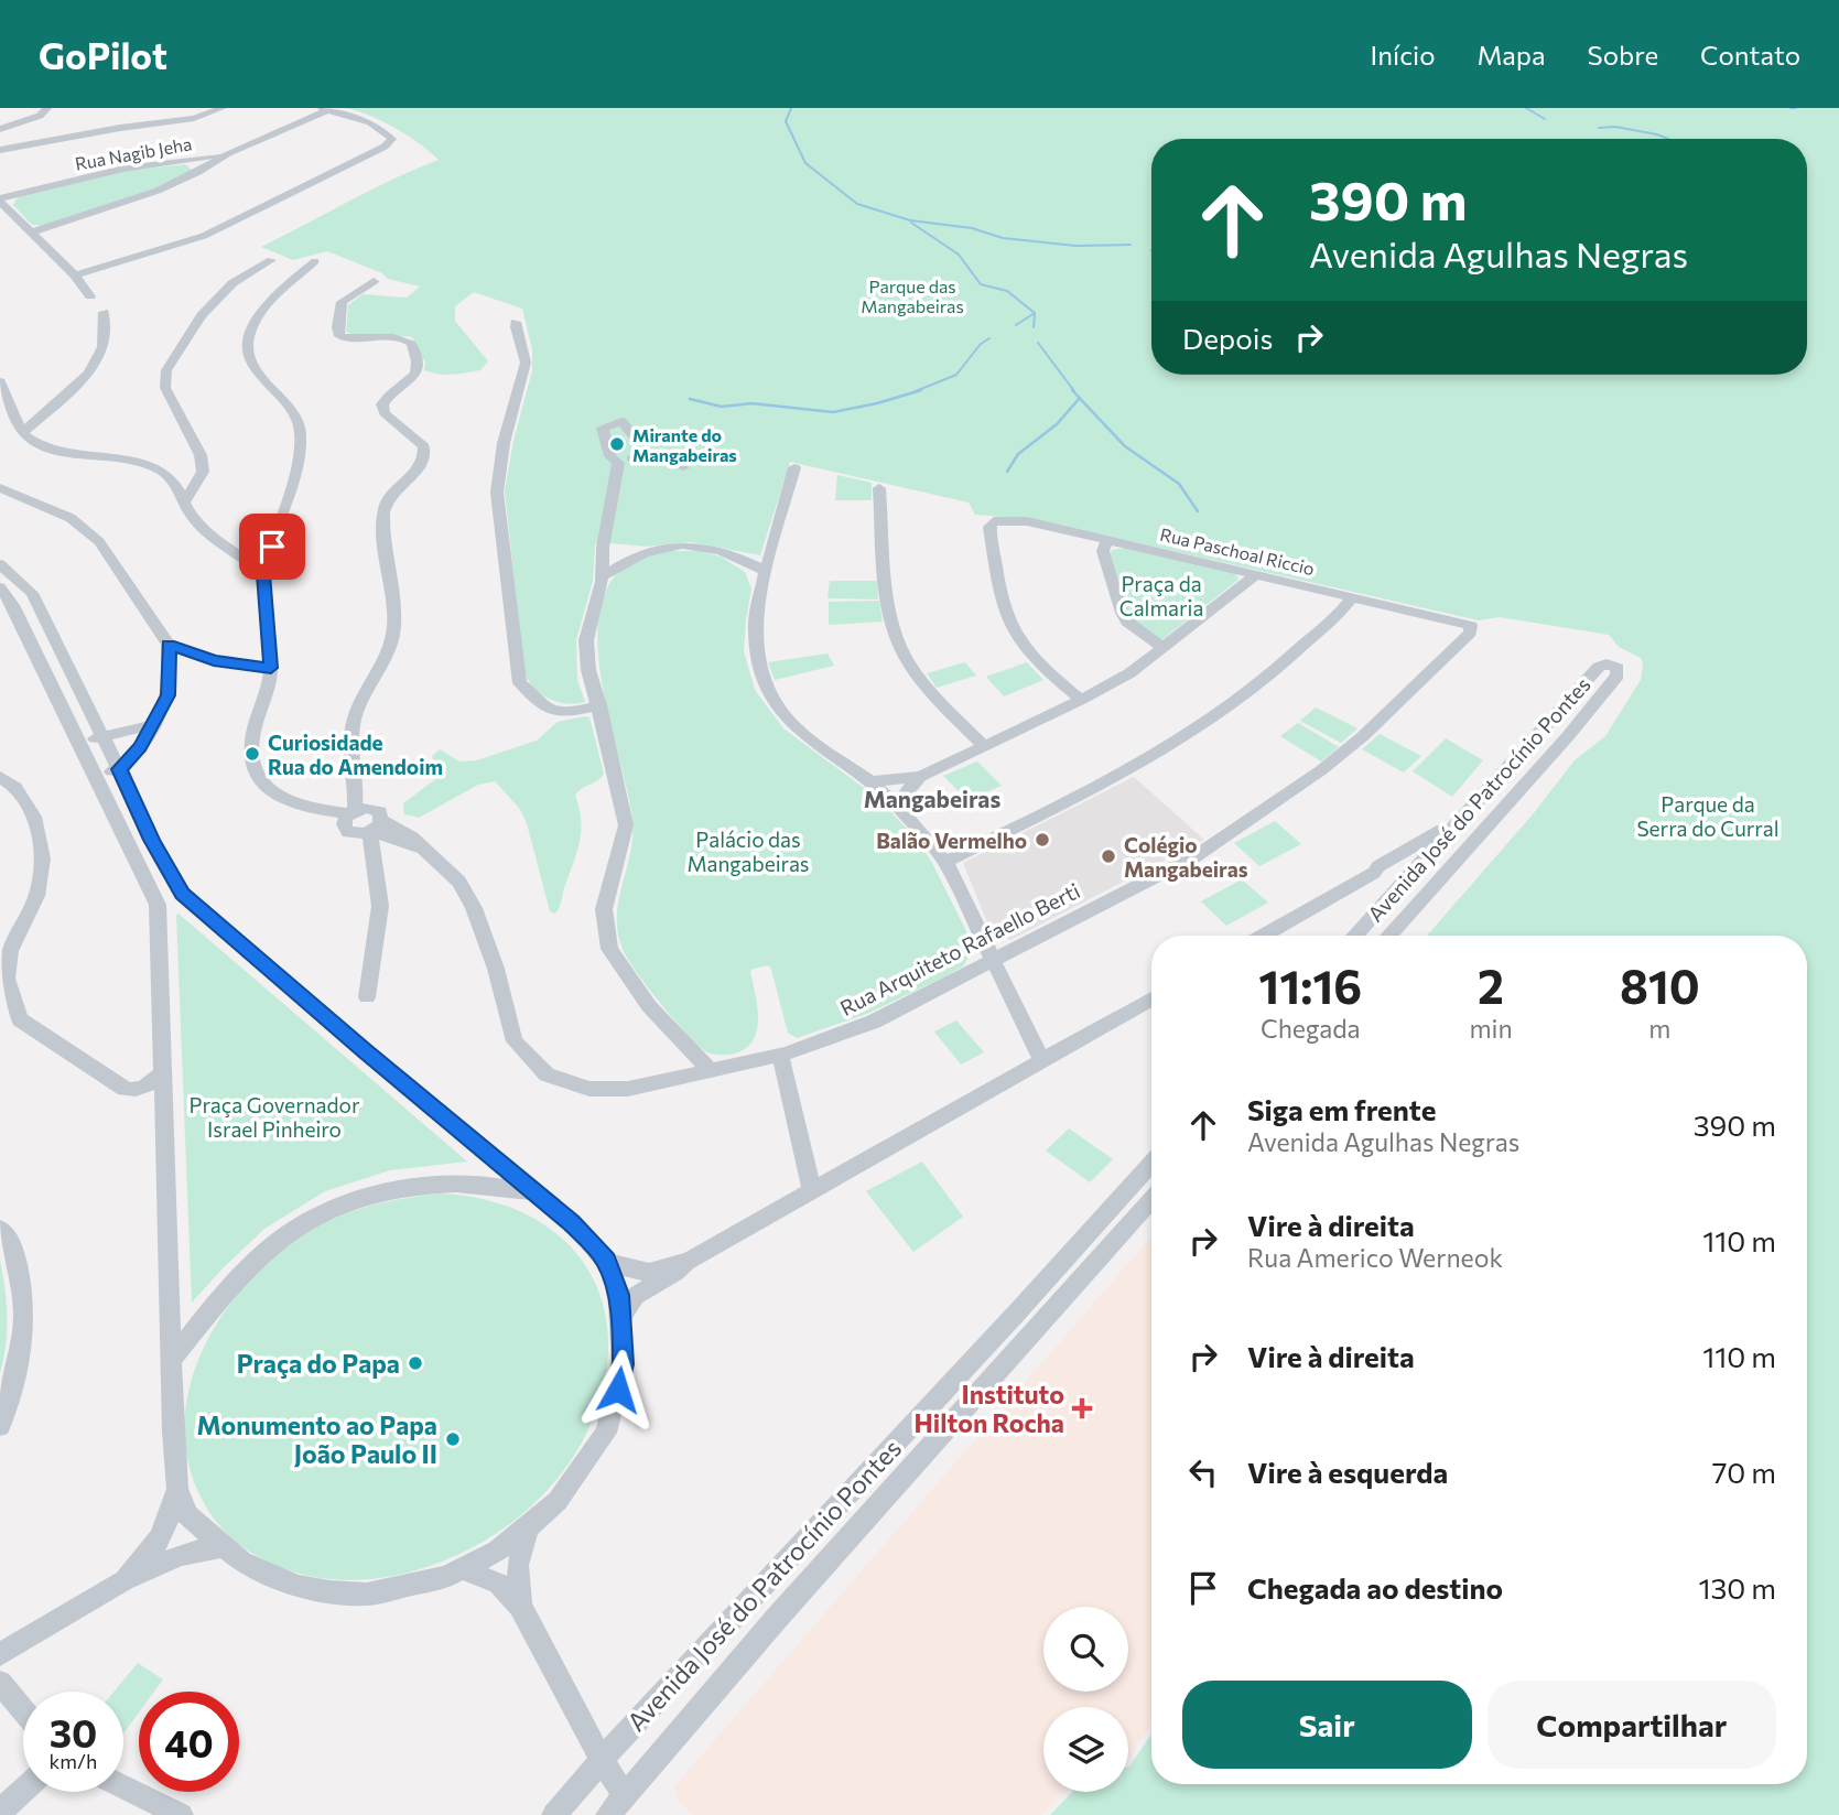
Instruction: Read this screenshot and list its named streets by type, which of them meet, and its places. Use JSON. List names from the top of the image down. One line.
{"streets":{"street":["Rua Nagib Jeha","Rua Paschoal Riccio","Avenida José do Patrocínio Pontes","Rua Arquiteto Rafaello Berti"]},"crossings":[["Rua Paschoal Riccio","Rua Arquiteto Rafaello Berti"]],"districts":["Mangabeiras"],"parks":["Parque das Mangabeiras","Praça da Calmaria","Parque da Serra do Curral","Palácio das Mangabeiras","Praça Governador Israel Pinheiro"],"places":{"other":["Mirante do Mangabeiras","Curiosidade Rua do Amendoim","Balão Vermelho","Colégio Mangabeiras","Praça do Papa","Monumento ao Papa João Paulo II"],"health":["Instituto Hilton Rocha"]},"page":{"header":"GoPilot","nav":["Início","Mapa","Sobre","Contato"],"turn":["390 m","Avenida Agulhas Negras"],"then":"Depois","eta":["11:16","Chegada","2","min","810","m"],"list":[{"name":"Siga em frente","note":"Avenida Agulhas Negras","value":"390 m"},{"name":"Vire à direita","note":"Rua Americo Werneok","value":"110 m"},{"name":"Vire à direita","value":"110 m"},{"name":"Vire à esquerda","value":"70 m"},{"name":"Chegada ao destino","value":"130 m"}],"buttons":["Sair","Compartilhar"],"speed":"30 km/h","limit":"40"}}
